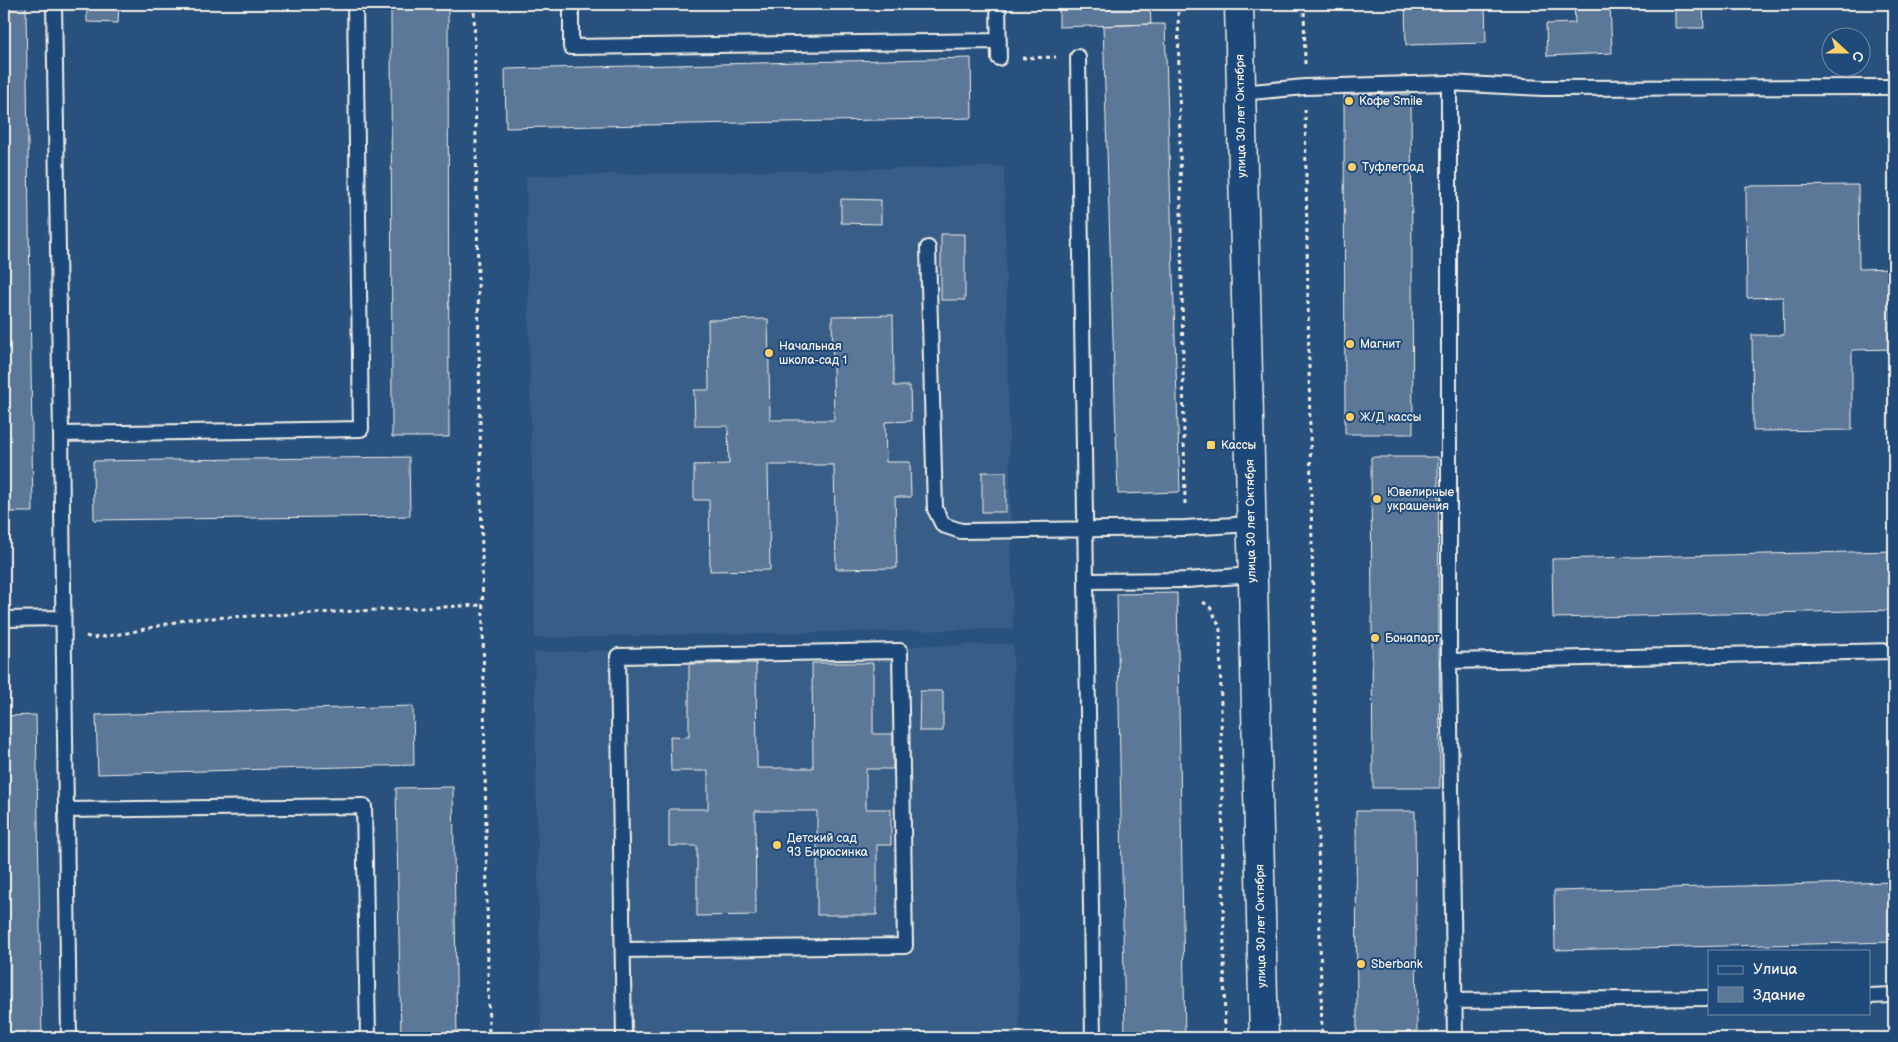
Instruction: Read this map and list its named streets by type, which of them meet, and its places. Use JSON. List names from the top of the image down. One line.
{"streets":{"street":["улица 30 лет Октября"]},"places":{"other":["Кофе Smile","Туфлеград","Магнит","Начальная школа-сад 1","Ж/Д кассы","Ювелирные украшения","Бонапарт","Детский сад 93 Бирюсинка","Sberbank"],"transit":["Кассы"]},"legend":["Улица","Здание"],"north":"right"}
